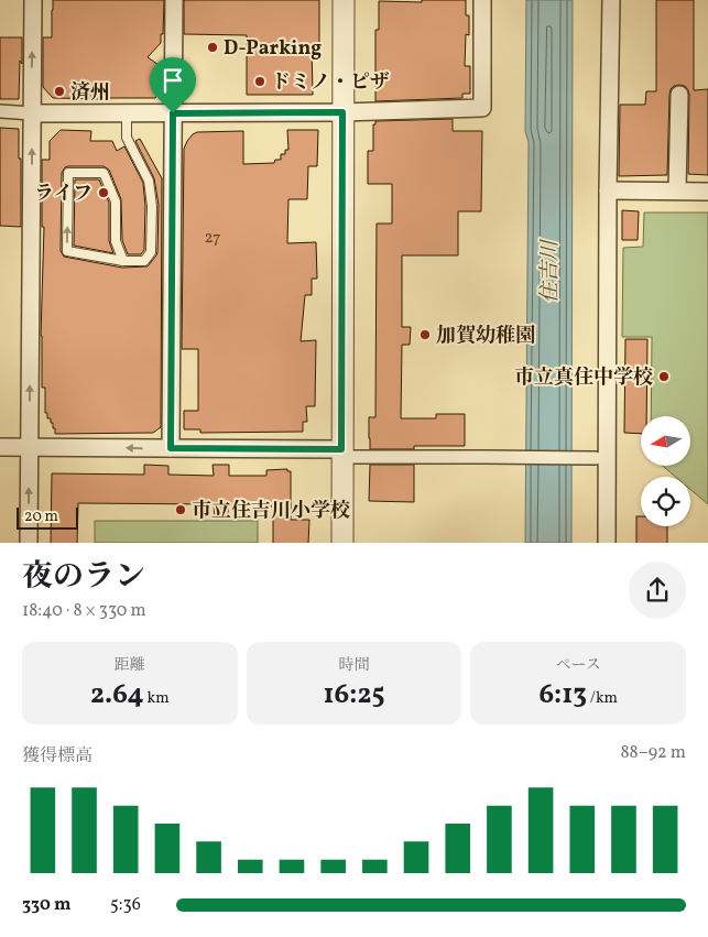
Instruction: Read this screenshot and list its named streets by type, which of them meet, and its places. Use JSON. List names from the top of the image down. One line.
{"water":["住吉川"],"places":["D-Parking","ドミノ・ピザ","済州","ライフ","加賀幼稚園","市立真住中学校","市立住吉川小学校"],"house_numbers":["27"],"scale_bar":"20 m","north":"left","page":{"scale":"20 m","heading":["夜のラン","18:40 · 8 × 330 m"],"stats":[["距離","2.64 km"],["時間","16:25"],["ペース","6:13 /km"]],"chart":["獲得標高","88–92 m"],"list":[{"name":"330 m","note":"5:36"}]}}
